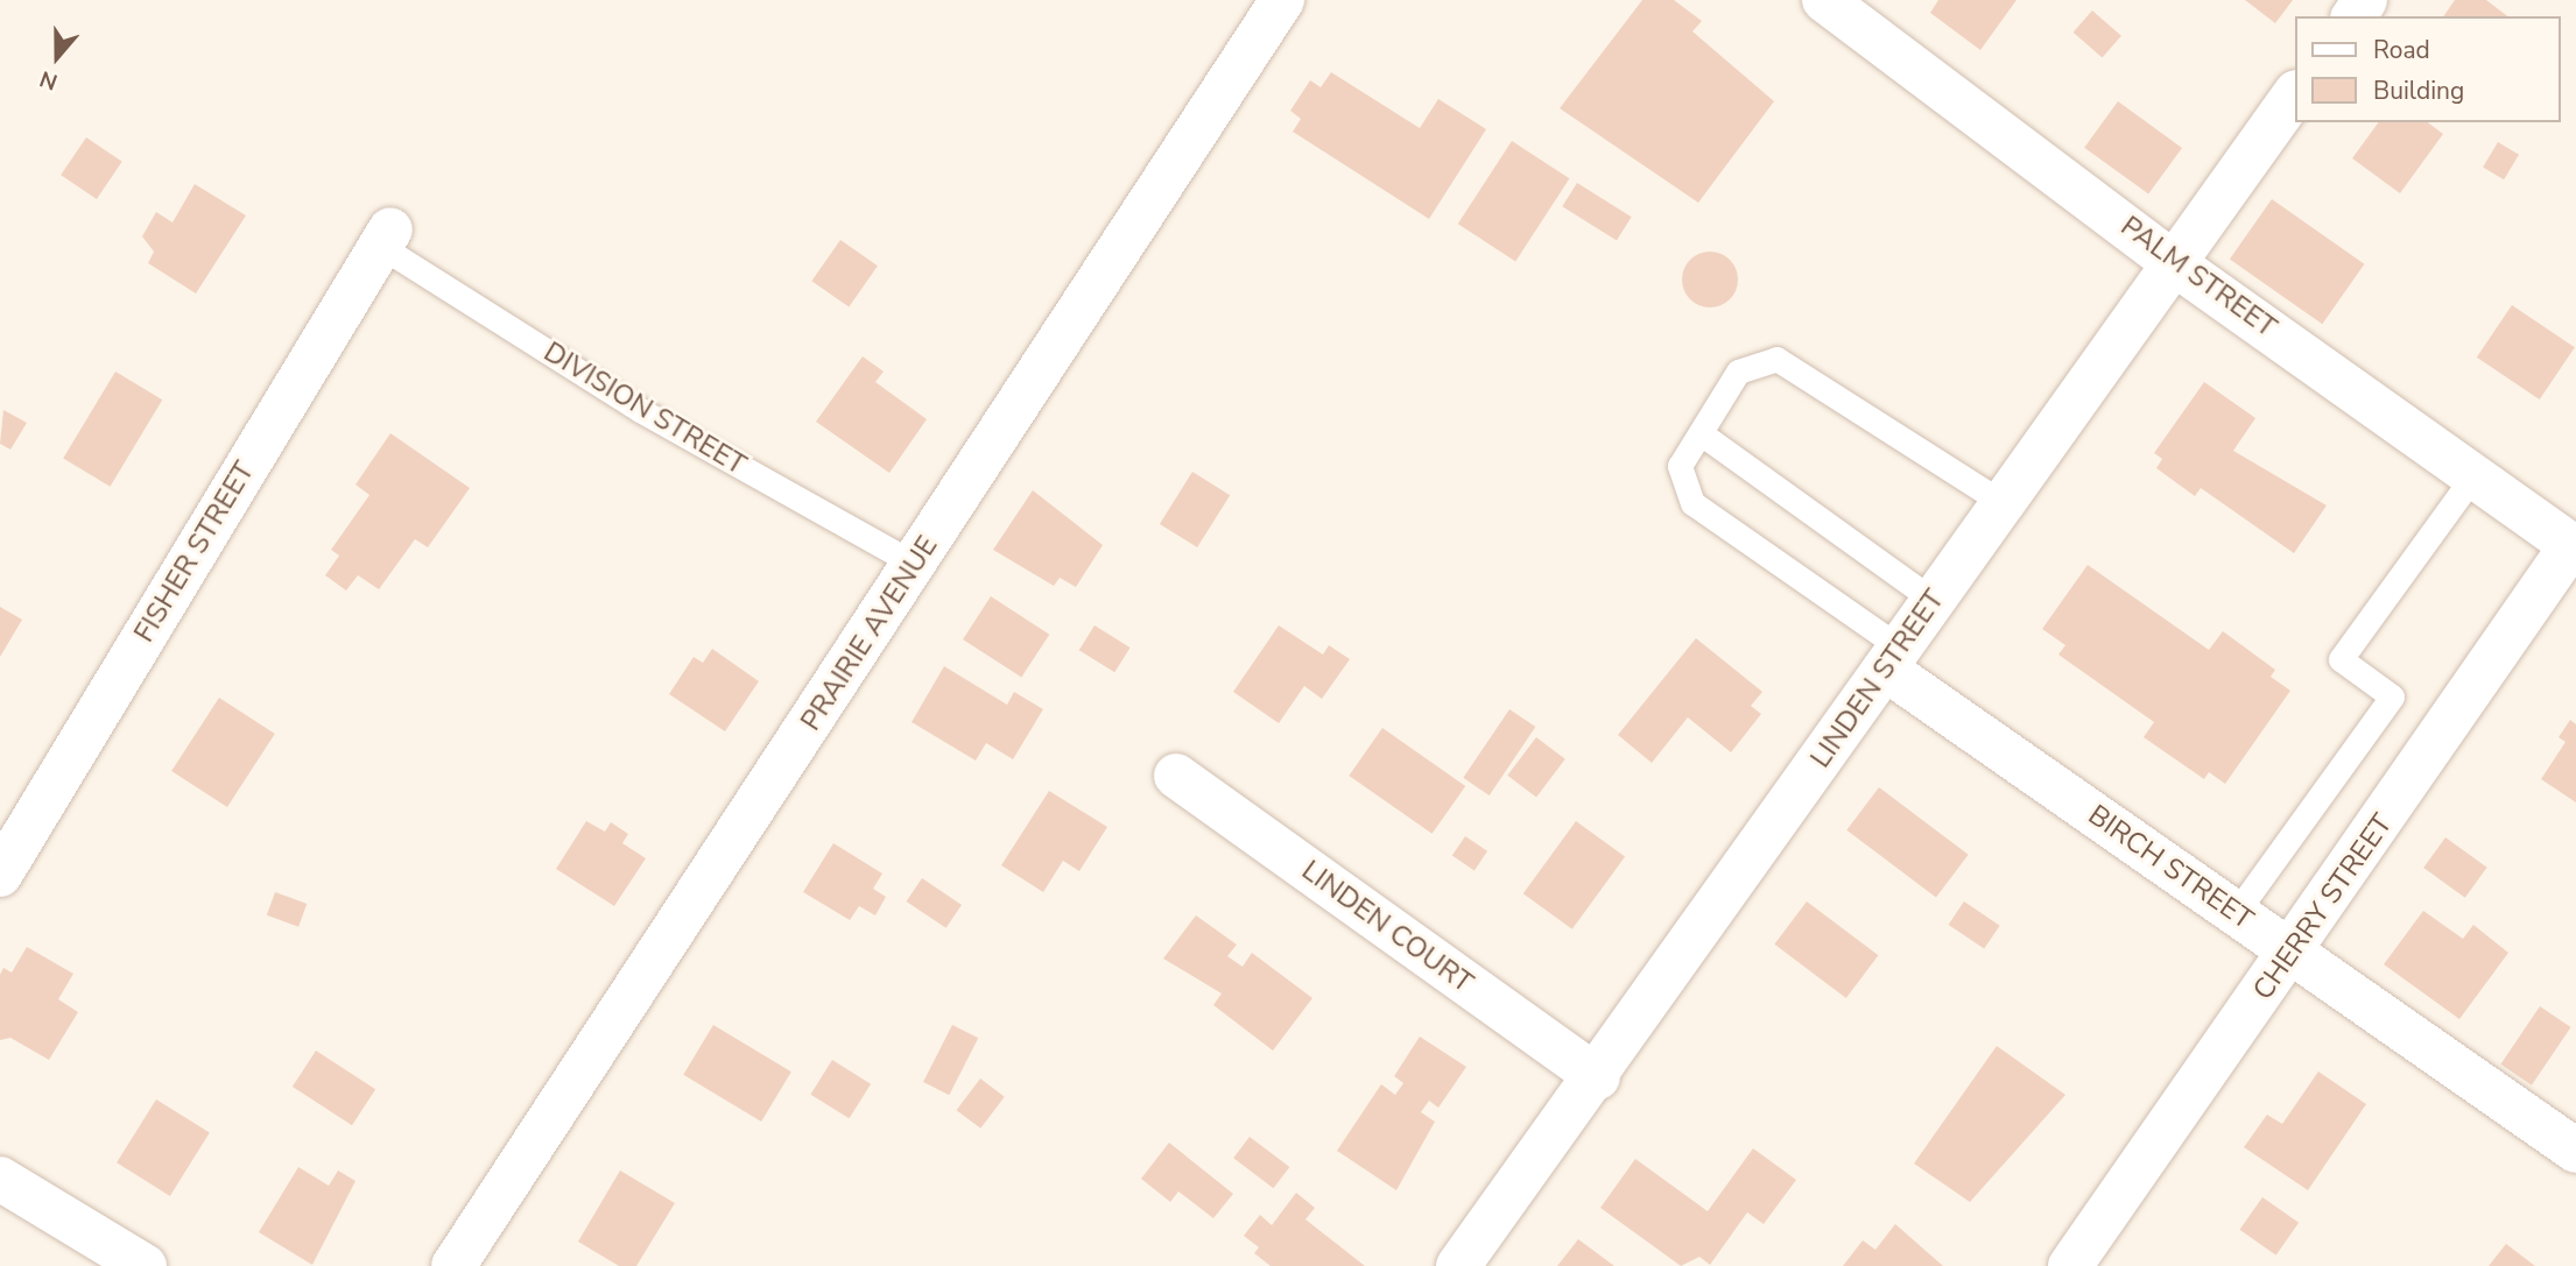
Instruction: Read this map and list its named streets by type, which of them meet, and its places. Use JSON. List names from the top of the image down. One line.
{"streets":{"street":["PALM STREET","FISHER STREET","PRAIRIE AVENUE","LINDEN STREET","BIRCH STREET","CHERRY STREET","LINDEN COURT"],"lane":["DIVISION STREET"]},"crossings":[["PALM STREET","LINDEN STREET"],["PALM STREET","CHERRY STREET"],["DIVISION STREET","FISHER STREET"],["DIVISION STREET","PRAIRIE AVENUE"],["LINDEN STREET","BIRCH STREET"],["LINDEN STREET","LINDEN COURT"],["BIRCH STREET","CHERRY STREET"]],"legend":["Road","Building"],"north":"bottom"}
